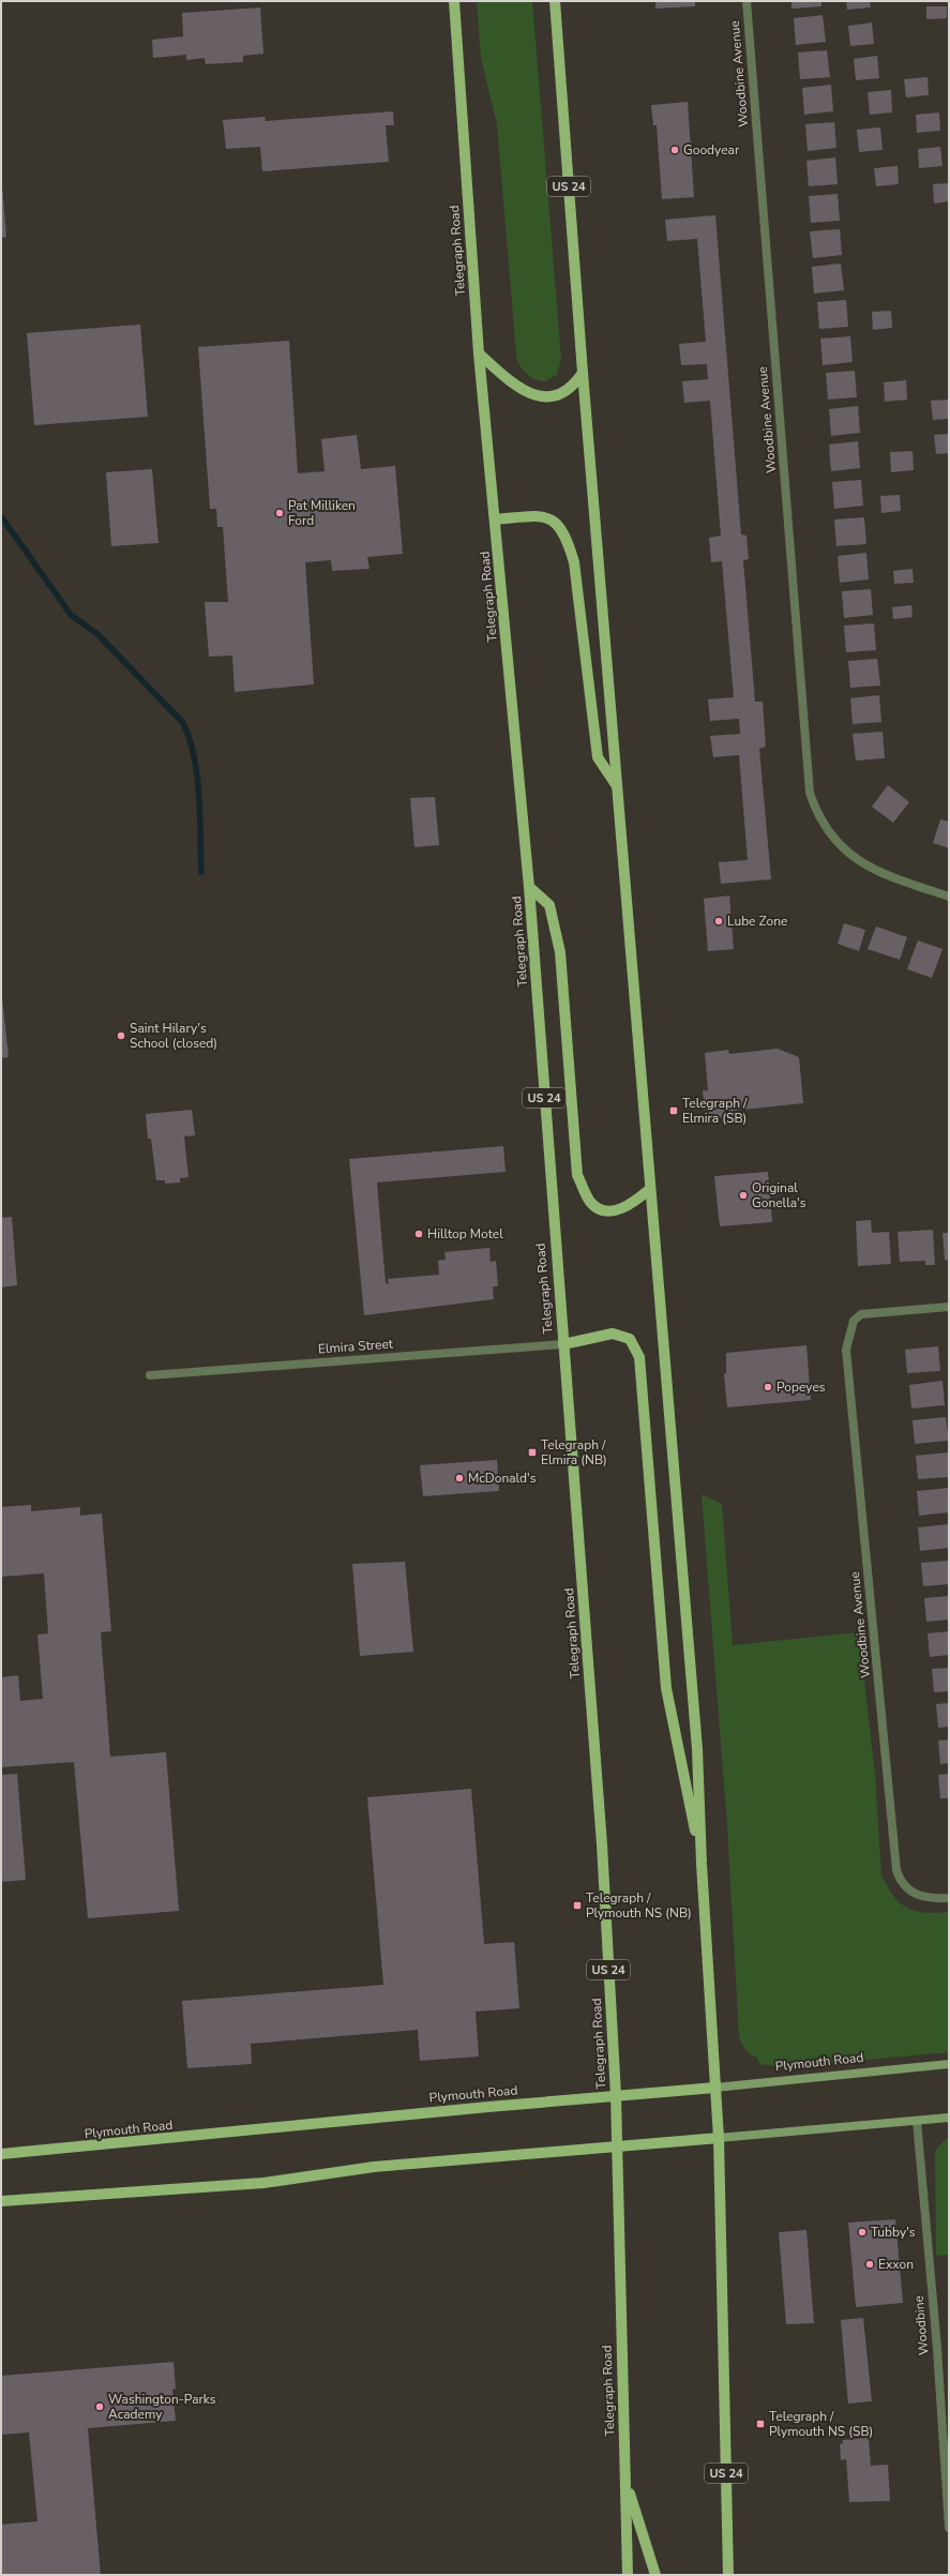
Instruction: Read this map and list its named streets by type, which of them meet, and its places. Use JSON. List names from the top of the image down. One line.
{"streets":{"main road":["US 24","Telegraph Road","Plymouth Road"],"street":["Woodbine Avenue","Elmira Street","Woodbine"]},"crossings":[["US 24","Plymouth Road"],["Telegraph Road","Elmira Street"],["Telegraph Road","Plymouth Road"]],"places":{"other":["Goodyear","Pat Milliken Ford","Lube Zone","Saint Hilary's School (closed)","Original Gonella's","Hilltop Motel","Popeyes","McDonald's","Tubby's","Exxon","Washington-Parks Academy"],"transit":["Telegraph / Elmira (SB)","Telegraph / Elmira (NB)","Telegraph / Plymouth NS (NB)","Telegraph / Plymouth NS (SB)"]}}
